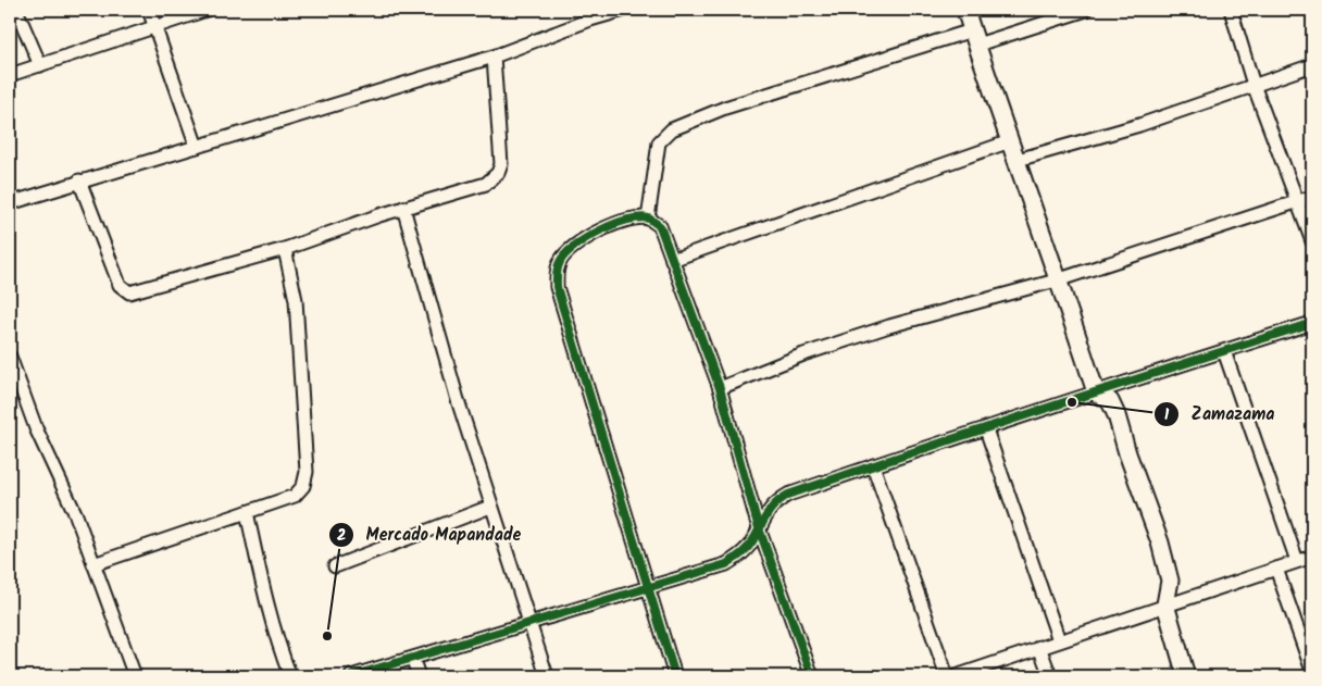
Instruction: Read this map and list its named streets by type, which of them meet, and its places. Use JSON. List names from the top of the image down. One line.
{"places":["Zamazama","Mercado Mapandade"]}
